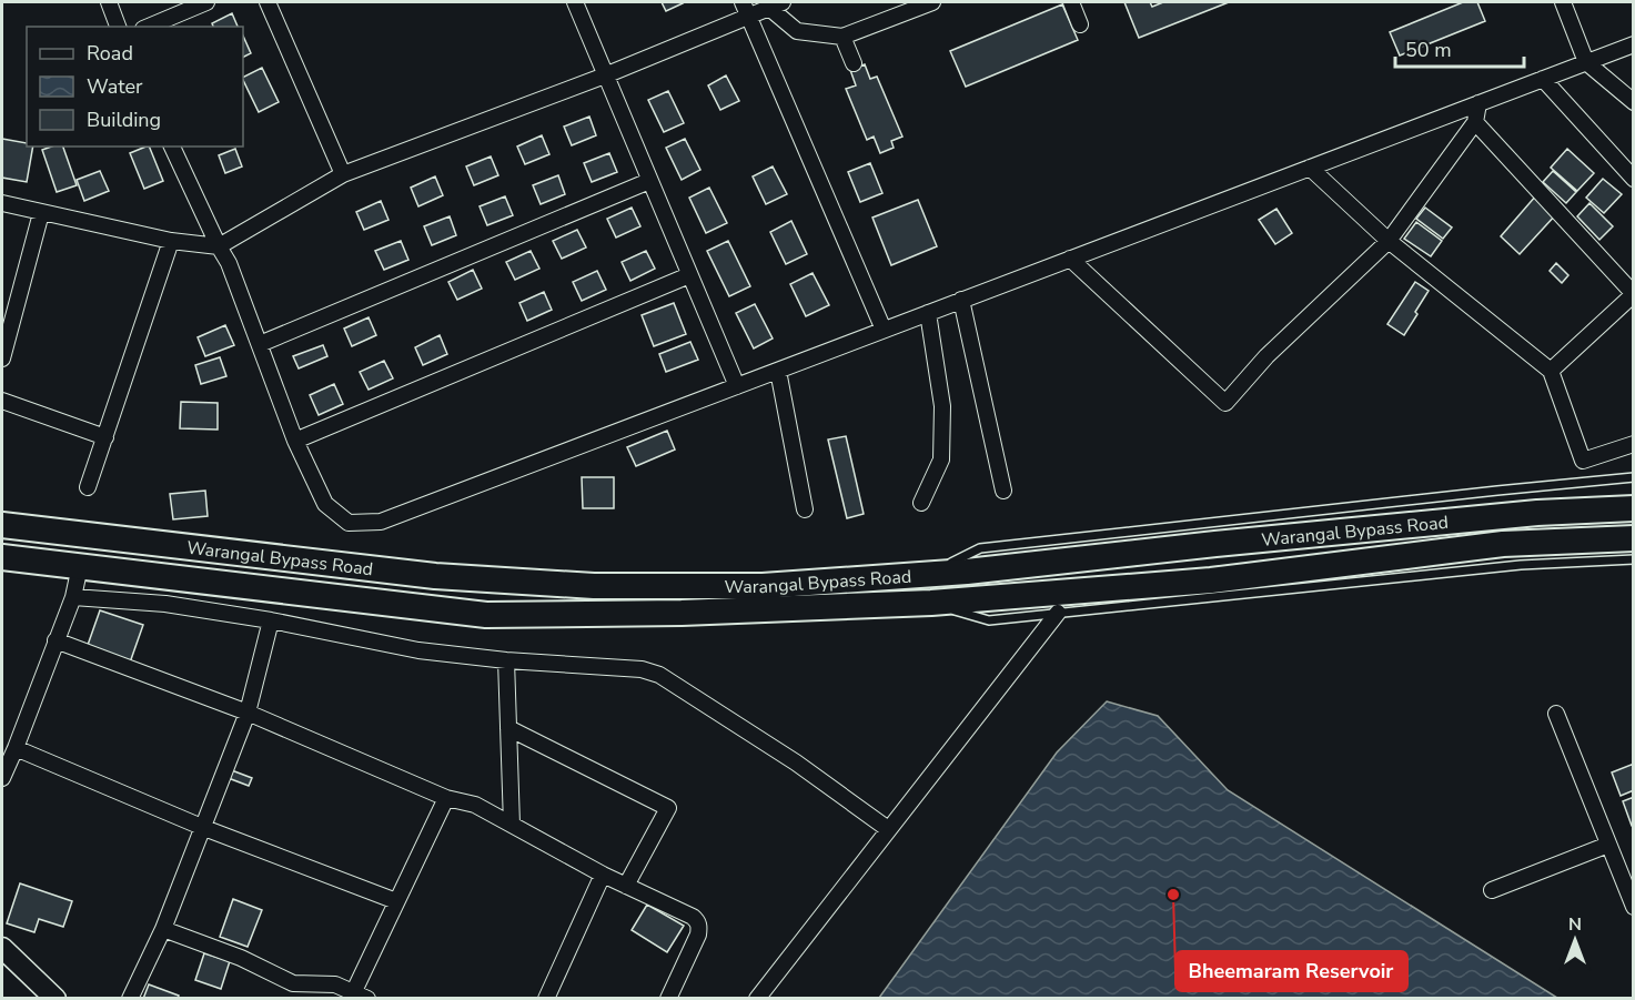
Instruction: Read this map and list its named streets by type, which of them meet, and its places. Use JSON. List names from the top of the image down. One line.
{"streets":{"highway":["Warangal Bypass Road"]},"places":["Bheemaram Reservoir"],"legend":["Road","Water","Building"],"scale_bar":"50 m","north":"top"}
